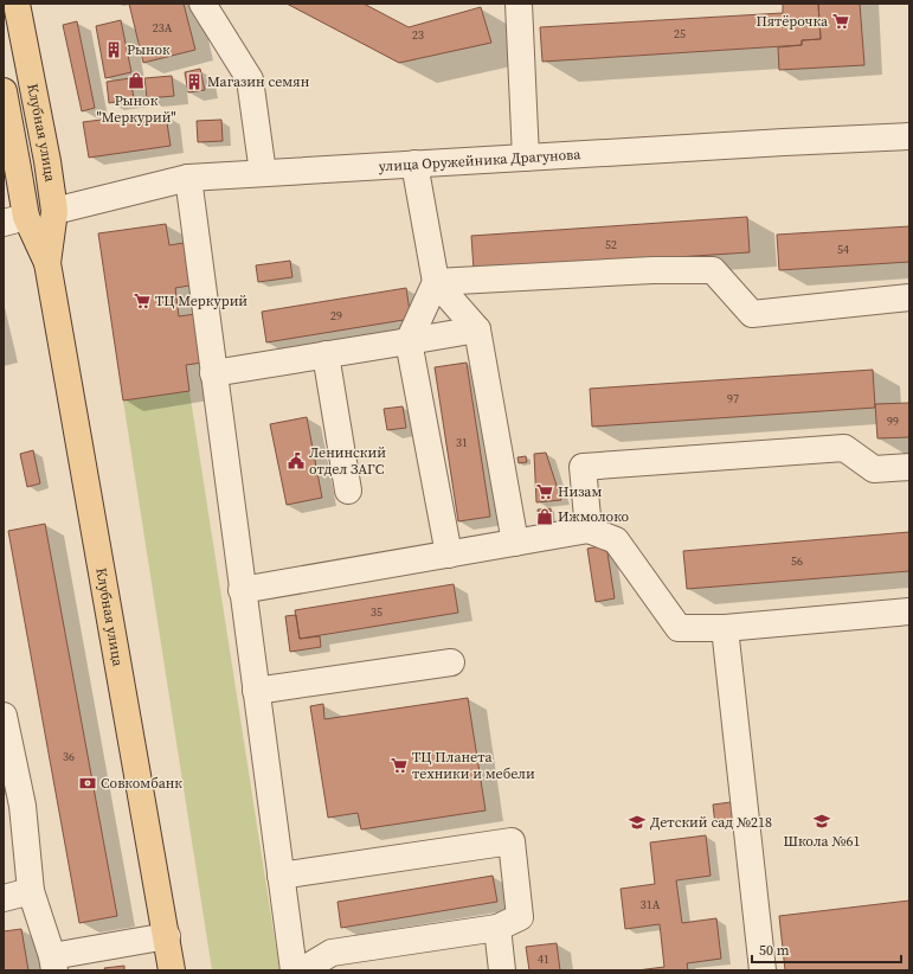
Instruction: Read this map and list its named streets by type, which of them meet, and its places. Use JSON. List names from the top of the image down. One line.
{"streets":{"main road":["Клубная улица"],"street":["улица Оружейника Драгунова"]},"crossings":[["Клубная улица","улица Оружейника Драгунова"]],"places":{"supermarket":["Пятёрочка","ТЦ Меркурий","Низам","ТЦ Планета техники и мебели"],"building":["Рынок","Магазин семян"],"shop":["Рынок \"Меркурий\"","Ижмолоко"],"public building":["Ленинский отдел ЗАГС"],"bank":["Совкомбанк"],"school or university":["Школа №61","Детский сад №218"]},"house_numbers":["23А","25","23","52","54","29","97","99","31","56","35","36","31А","41"],"scale_bar":"50 m"}
